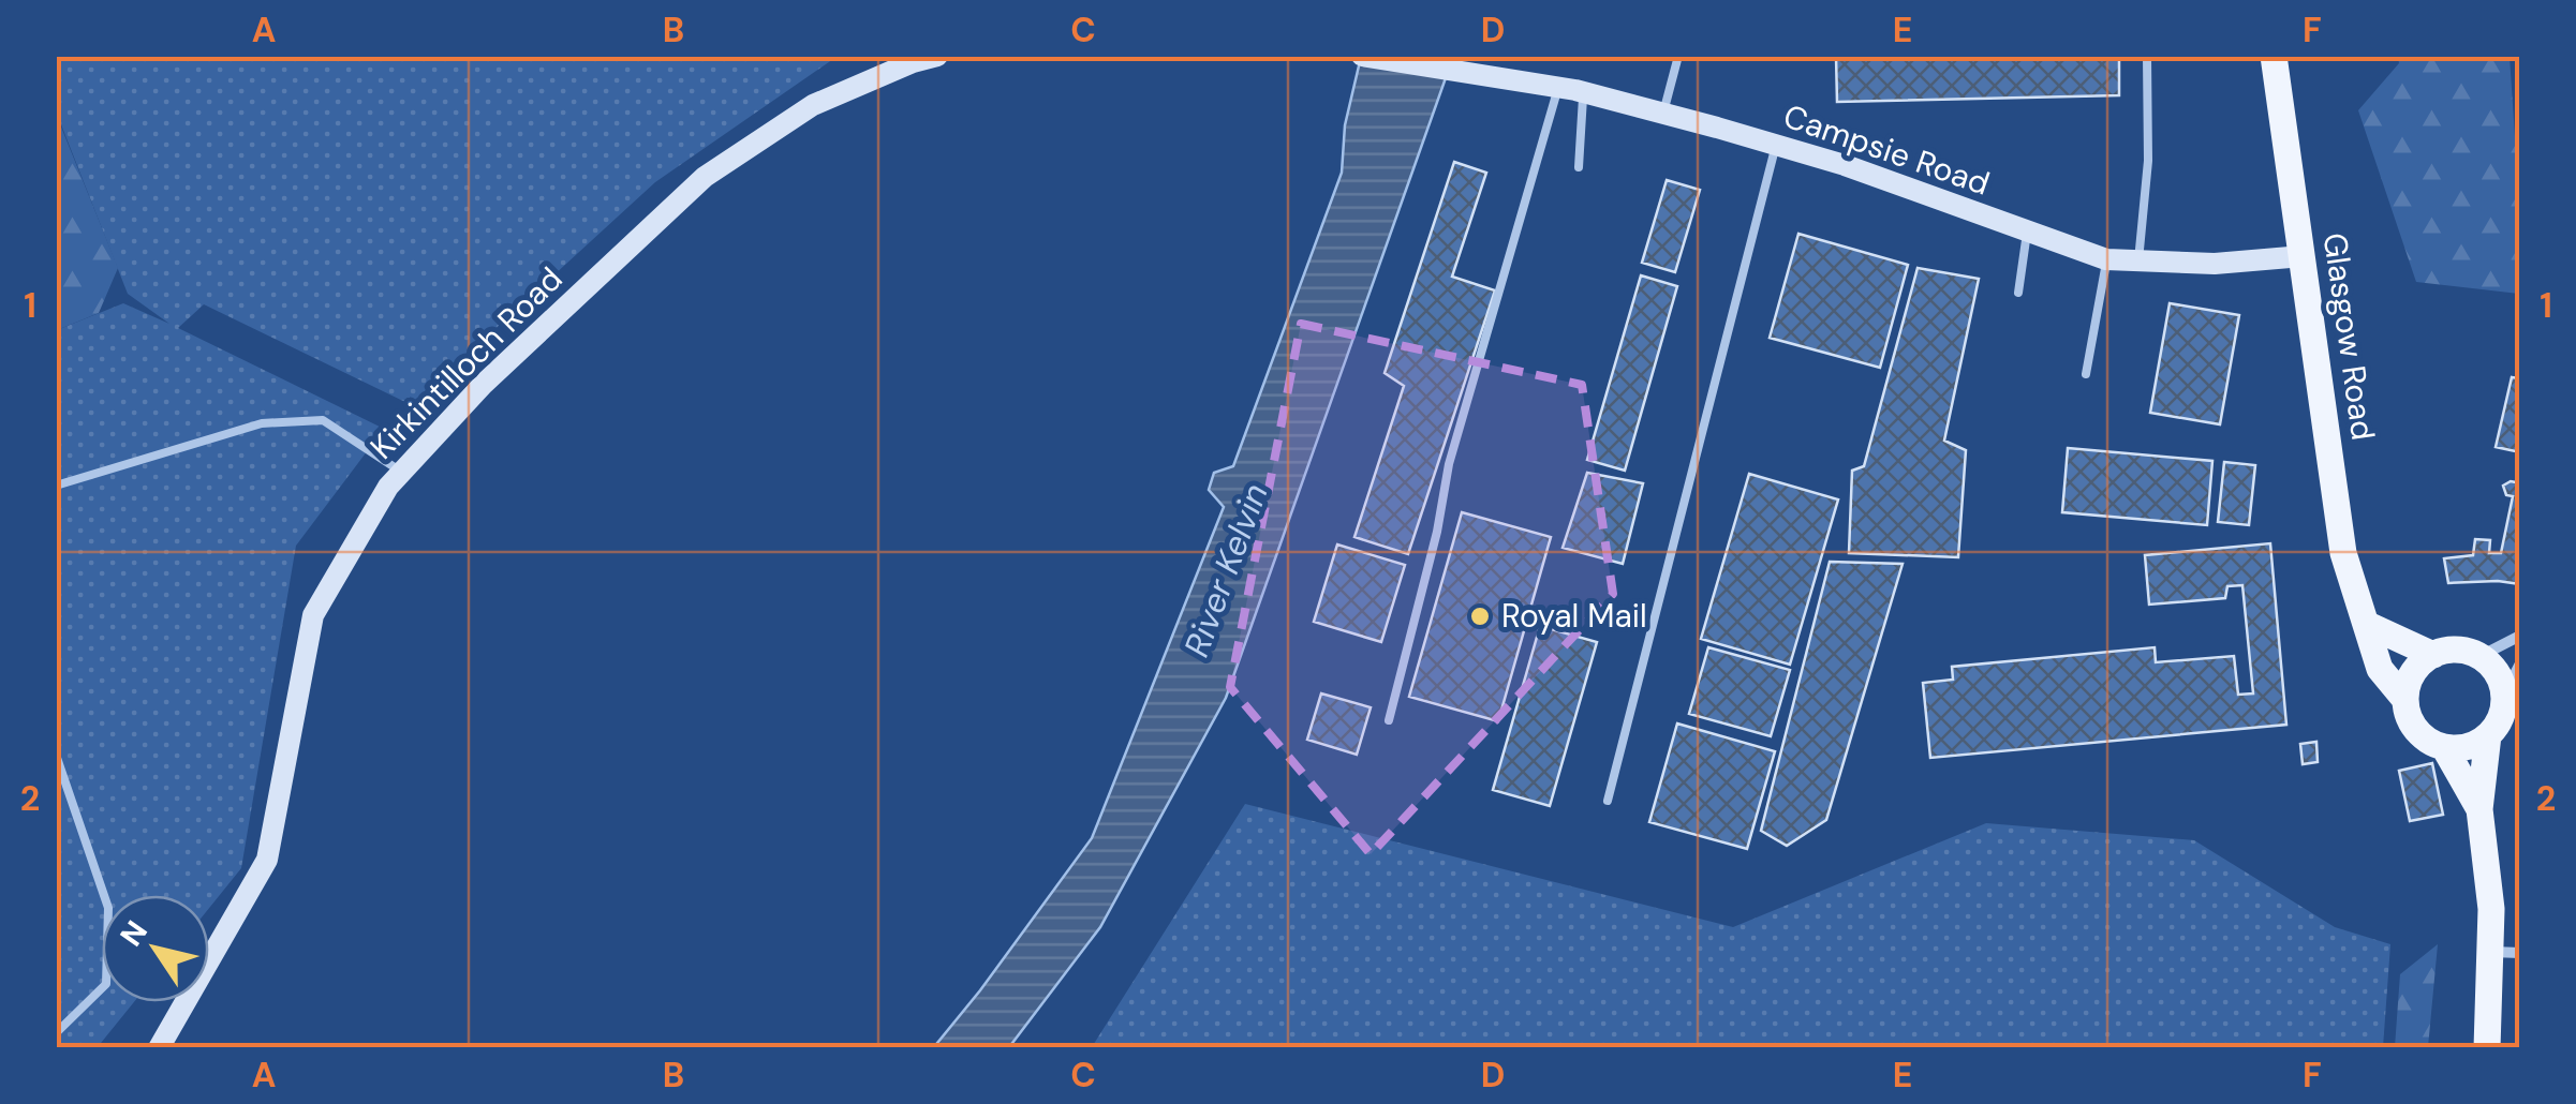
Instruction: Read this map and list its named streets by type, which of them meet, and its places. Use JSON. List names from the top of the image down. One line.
{"streets":{"main road":["Glasgow Road"],"street":["Campsie Road","Kirkintilloch Road"]},"crossings":[["Campsie Road","Glasgow Road"]],"water":["River Kelvin"],"places":["Royal Mail"],"north":"top left","grid":{"columns":["A","B","C","D","E","F"],"rows":["1","2"]}}
